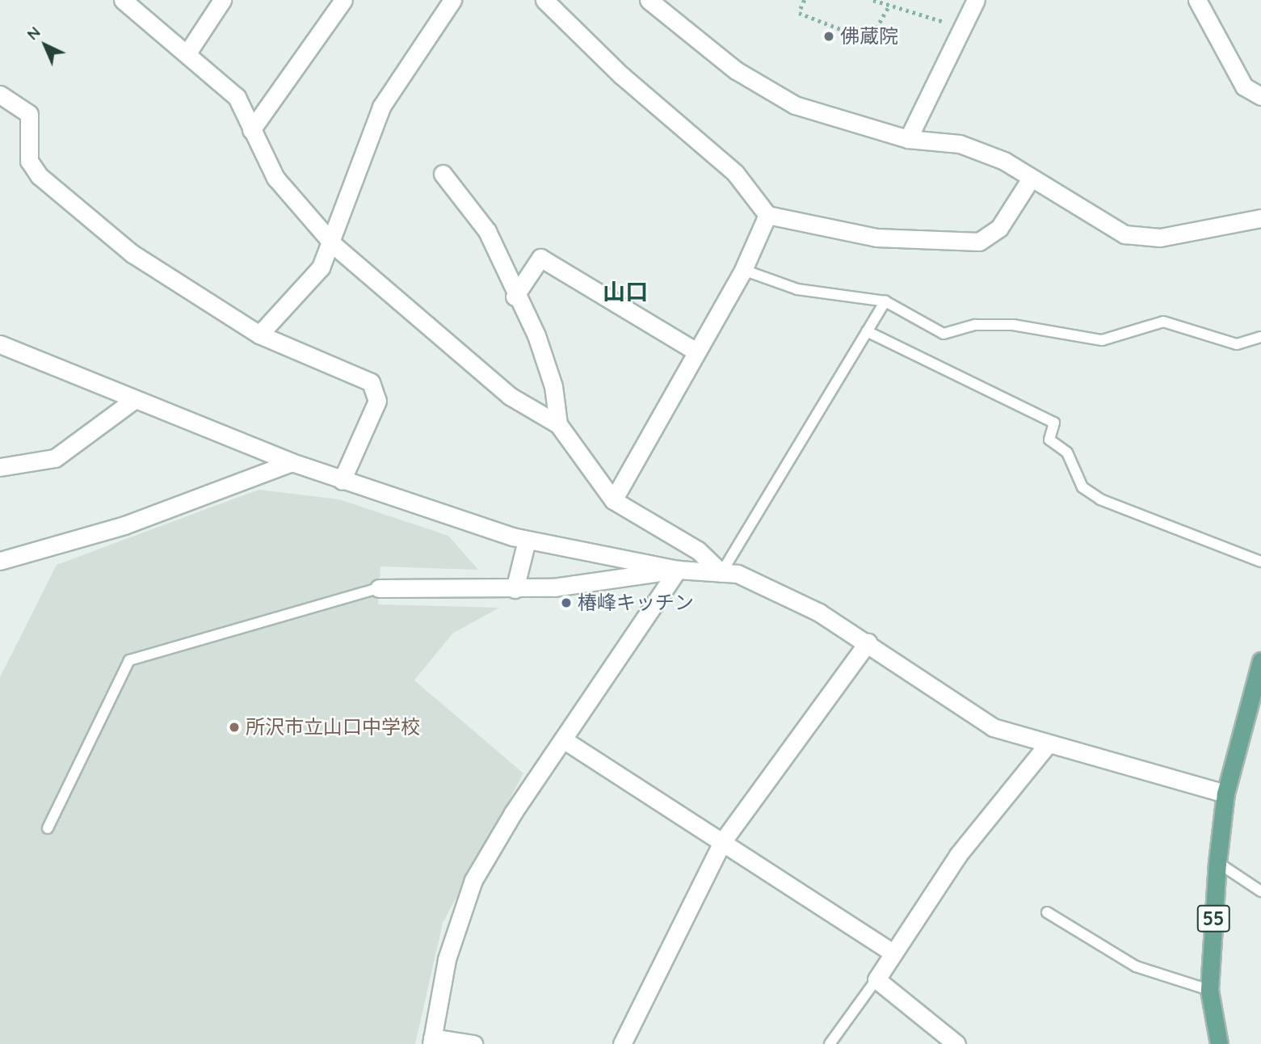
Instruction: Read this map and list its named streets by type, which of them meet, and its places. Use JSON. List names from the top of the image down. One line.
{"streets":{"main road":["55"]},"districts":["山口"],"places":["佛蔵院","椿峰キッチン","所沢市立山口中学校"],"north":"top left"}
